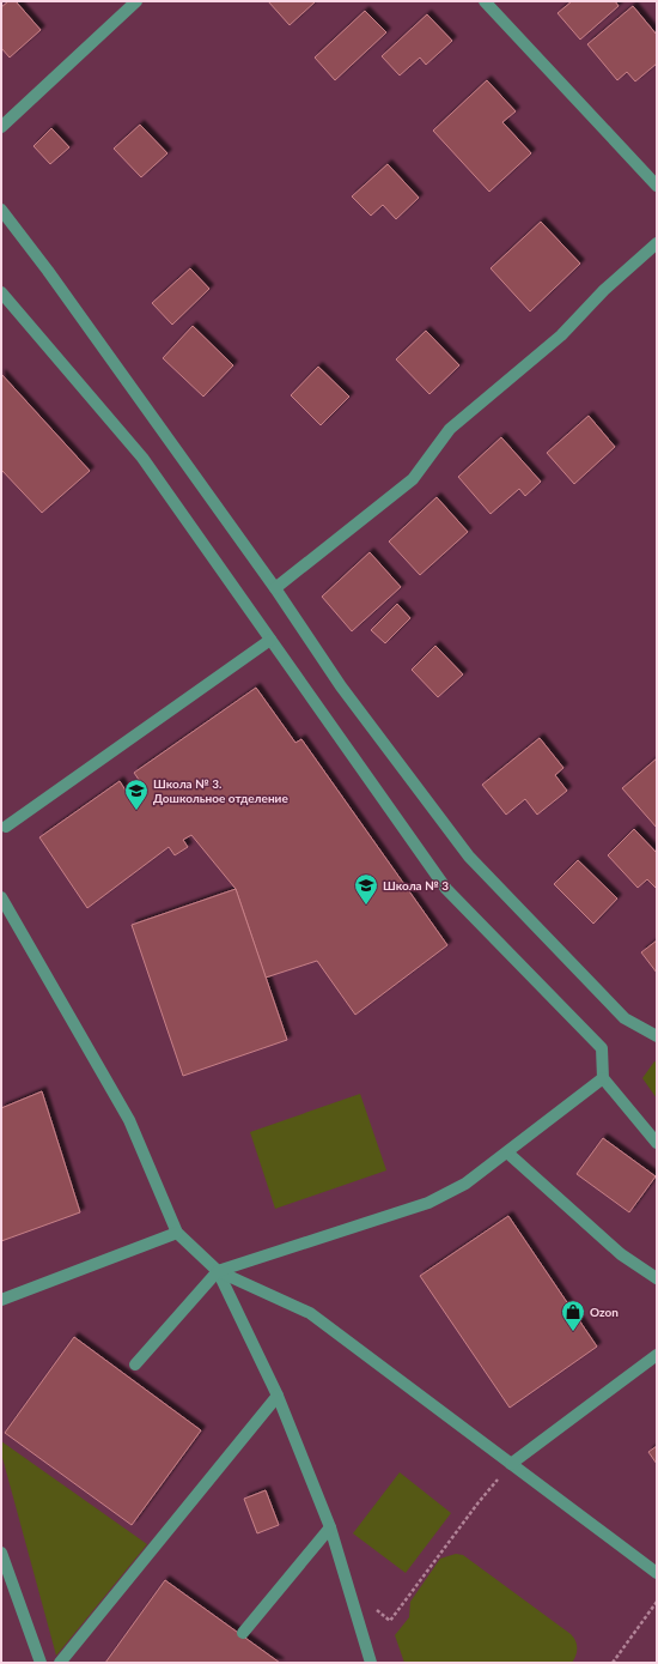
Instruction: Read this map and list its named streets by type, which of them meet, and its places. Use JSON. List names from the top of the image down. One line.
{"places":{"school or university":["Школа № 3. Дошкольное отделение","Школа № 3"],"shop":["Ozon"]}}
